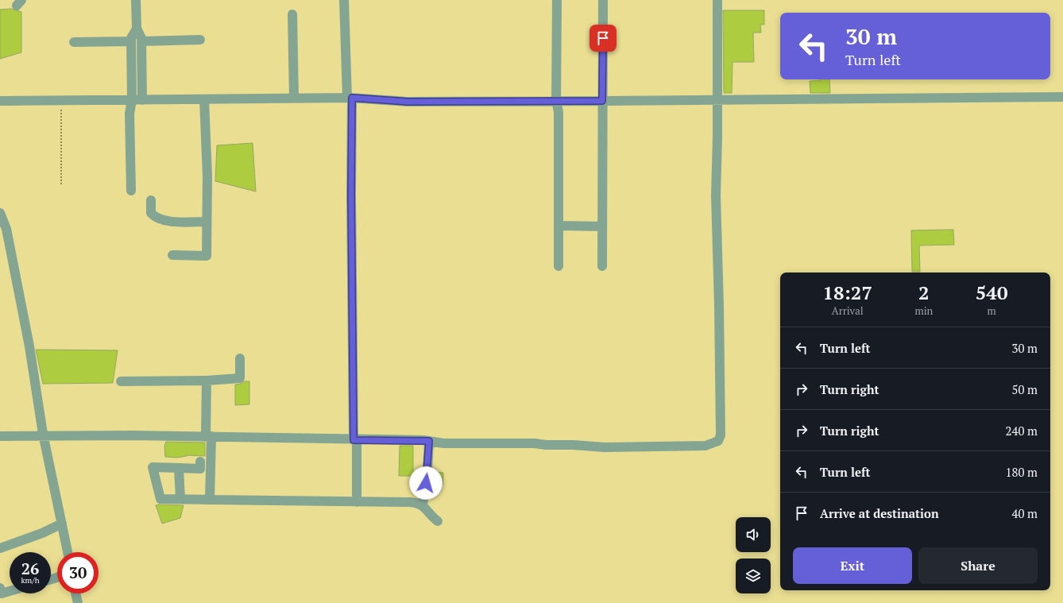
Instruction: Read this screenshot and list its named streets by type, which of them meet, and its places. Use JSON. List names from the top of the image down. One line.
{"page":{"turn":["30 m","Turn left"],"eta":["18:27","Arrival","2","min","540","m"],"list":[{"name":"Turn left","value":"30 m"},{"name":"Turn right","value":"50 m"},{"name":"Turn right","value":"240 m"},{"name":"Turn left","value":"180 m"},{"name":"Arrive at destination","value":"40 m"}],"buttons":["Exit","Share"],"speed":"26 km/h","limit":"30"}}
